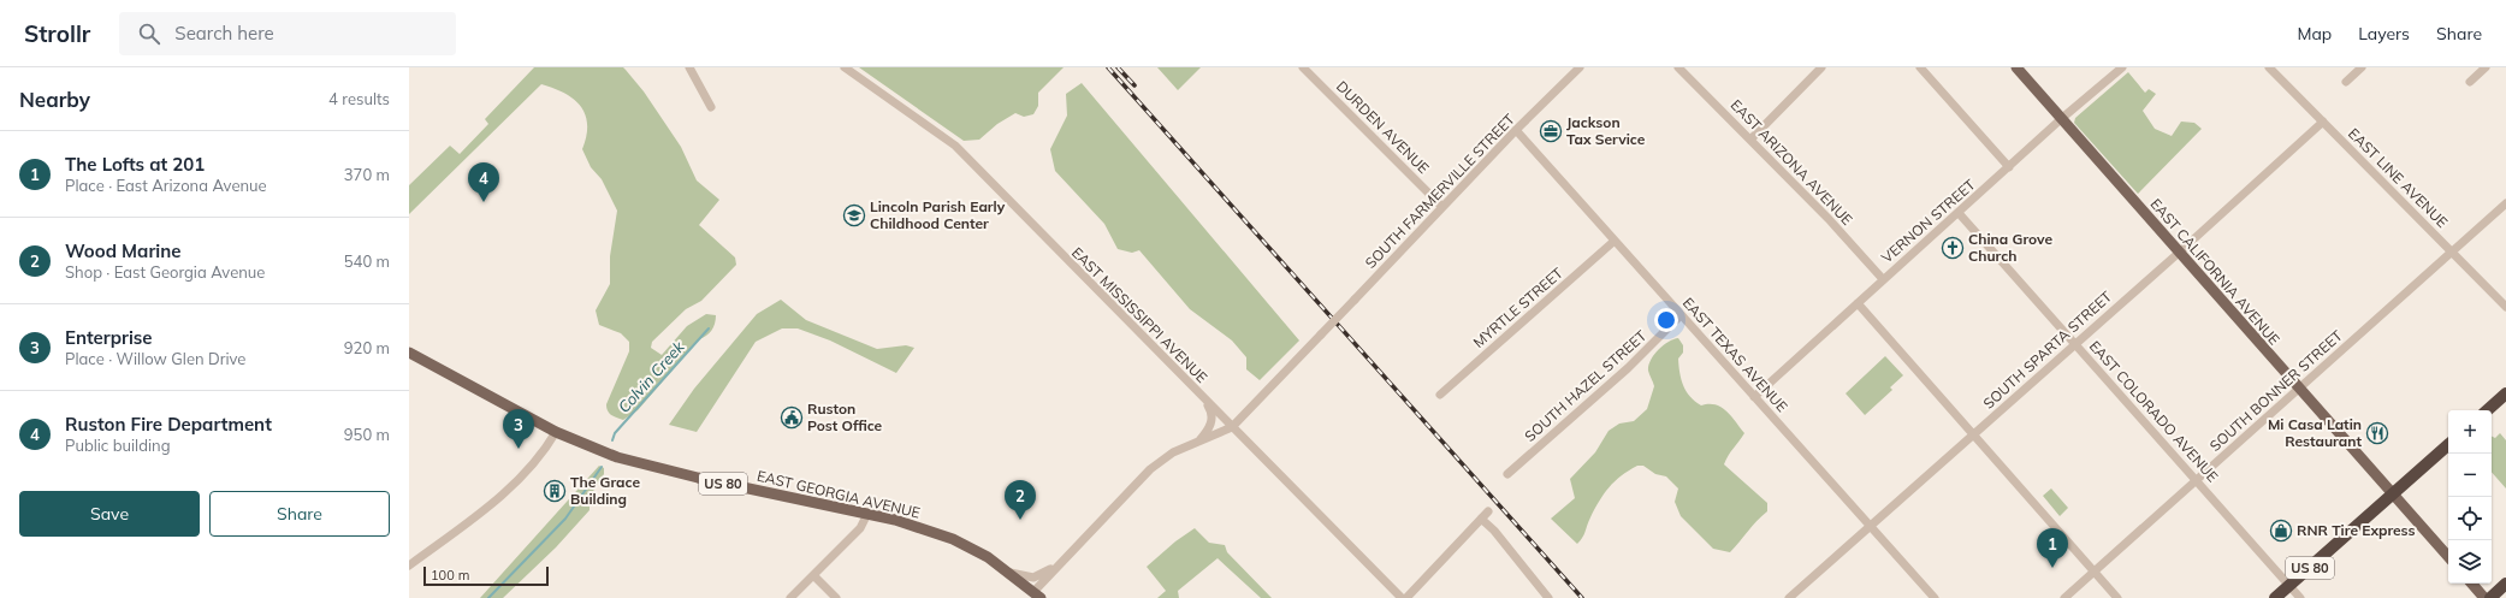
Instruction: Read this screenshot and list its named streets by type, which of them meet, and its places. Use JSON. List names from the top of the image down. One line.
{"streets":{"highway":["US 80"],"main road":["EAST CALIFORNIA AVENUE","EAST GEORGIA AVENUE"],"street":["DURDEN AVENUE","EAST ARIZONA AVENUE","EAST LINE AVENUE","SOUTH FARMERVILLE STREET","VERNON STREET","MYRTLE STREET","EAST MISSISSIPPI AVENUE","SOUTH SPARTA STREET","EAST TEXAS AVENUE","SOUTH HAZEL STREET","SOUTH BONNER STREET","EAST COLORADO AVENUE"]},"crossings":[["DURDEN AVENUE","SOUTH FARMERVILLE STREET"],["EAST ARIZONA AVENUE","VERNON STREET"],["EAST LINE AVENUE","SOUTH SPARTA STREET"],["EAST LINE AVENUE","SOUTH BONNER STREET"],["SOUTH FARMERVILLE STREET","EAST MISSISSIPPI AVENUE"],["SOUTH FARMERVILLE STREET","EAST TEXAS AVENUE"],["VERNON STREET","EAST CALIFORNIA AVENUE"],["VERNON STREET","EAST TEXAS AVENUE"],["VERNON STREET","EAST COLORADO AVENUE"],["EAST CALIFORNIA AVENUE","SOUTH SPARTA STREET"],["EAST CALIFORNIA AVENUE","SOUTH BONNER STREET"],["EAST CALIFORNIA AVENUE","US 80"],["MYRTLE STREET","EAST TEXAS AVENUE"],["SOUTH SPARTA STREET","EAST TEXAS AVENUE"],["SOUTH SPARTA STREET","EAST COLORADO AVENUE"],["EAST TEXAS AVENUE","SOUTH HAZEL STREET"],["SOUTH BONNER STREET","EAST COLORADO AVENUE"],["EAST COLORADO AVENUE","US 80"]],"water":["Colvin Creek"],"places":{"office":["Jackson Tax Service"],"school or university":["Lincoln Parish Early Childhood Center"],"church":["China Grove Church"],"public building":["Ruston Post Office"],"restaurant":["Mi Casa Latin Restaurant"],"building":["The Grace Building"],"shop":["RNR Tire Express"]},"scale_bar":"100 m","page":{"header":"Strollr","search":"Search here","nav":["Map","Layers","Share"],"heading":["Nearby","4 results"],"list":[{"mark":"1","name":"The Lofts at 201","note":"Place · East Arizona Avenue","value":"370 m"},{"mark":"2","name":"Wood Marine","note":"Shop · East Georgia Avenue","value":"540 m"},{"mark":"3","name":"Enterprise","note":"Place · Willow Glen Drive","value":"920 m"},{"mark":"4","name":"Ruston Fire Department","note":"Public building","value":"950 m"}],"pins":["4","3","2","1"],"map_buttons":["+","−"],"buttons":["Save","Share"],"scale":"100 m"}}
